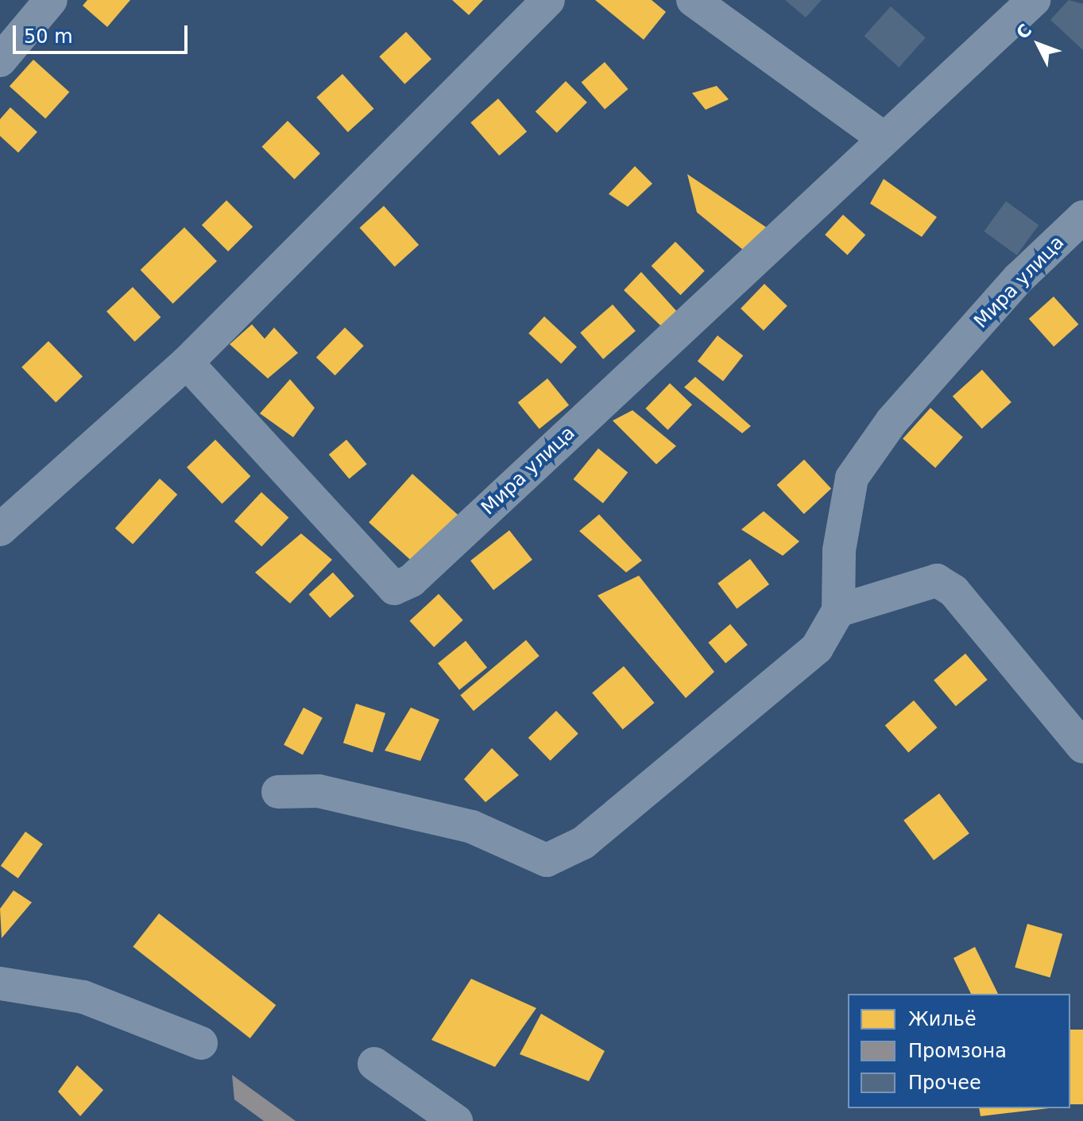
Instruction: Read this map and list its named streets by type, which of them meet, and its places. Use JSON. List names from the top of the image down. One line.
{"streets":{"street":["Мира улица"]},"legend":["Жильё","Промзона","Прочее"],"scale_bar":"50 m","north":"top left"}
